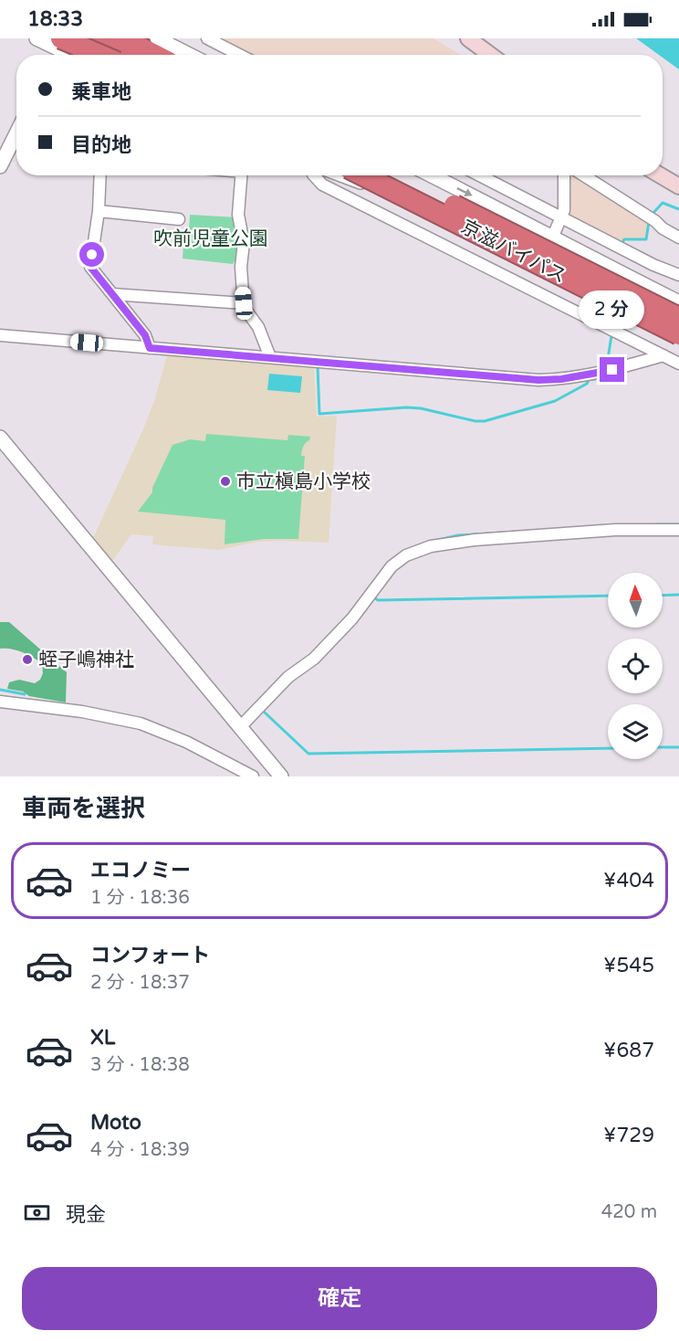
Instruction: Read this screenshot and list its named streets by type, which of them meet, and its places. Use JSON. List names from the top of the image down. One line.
{"streets":{"highway":["京滋バイパス"]},"parks":["吹前児童公園"],"places":["市立槇島小学校","蛭子嶋神社"],"north":"top","page":{"status":"18:33","banner":["乗車地","目的地"],"bubble":"2 分","heading":"車両を選択","list":[{"name":"エコノミー","note":"1 分 · 18:36","value":"¥404"},{"name":"コンフォート","note":"2 分 · 18:37","value":"¥545"},{"name":"XL","note":"3 分 · 18:38","value":"¥687"},{"name":"Moto","note":"4 分 · 18:39","value":"¥729"}],"pay":["現金","420 m"],"buttons":"確定"}}
